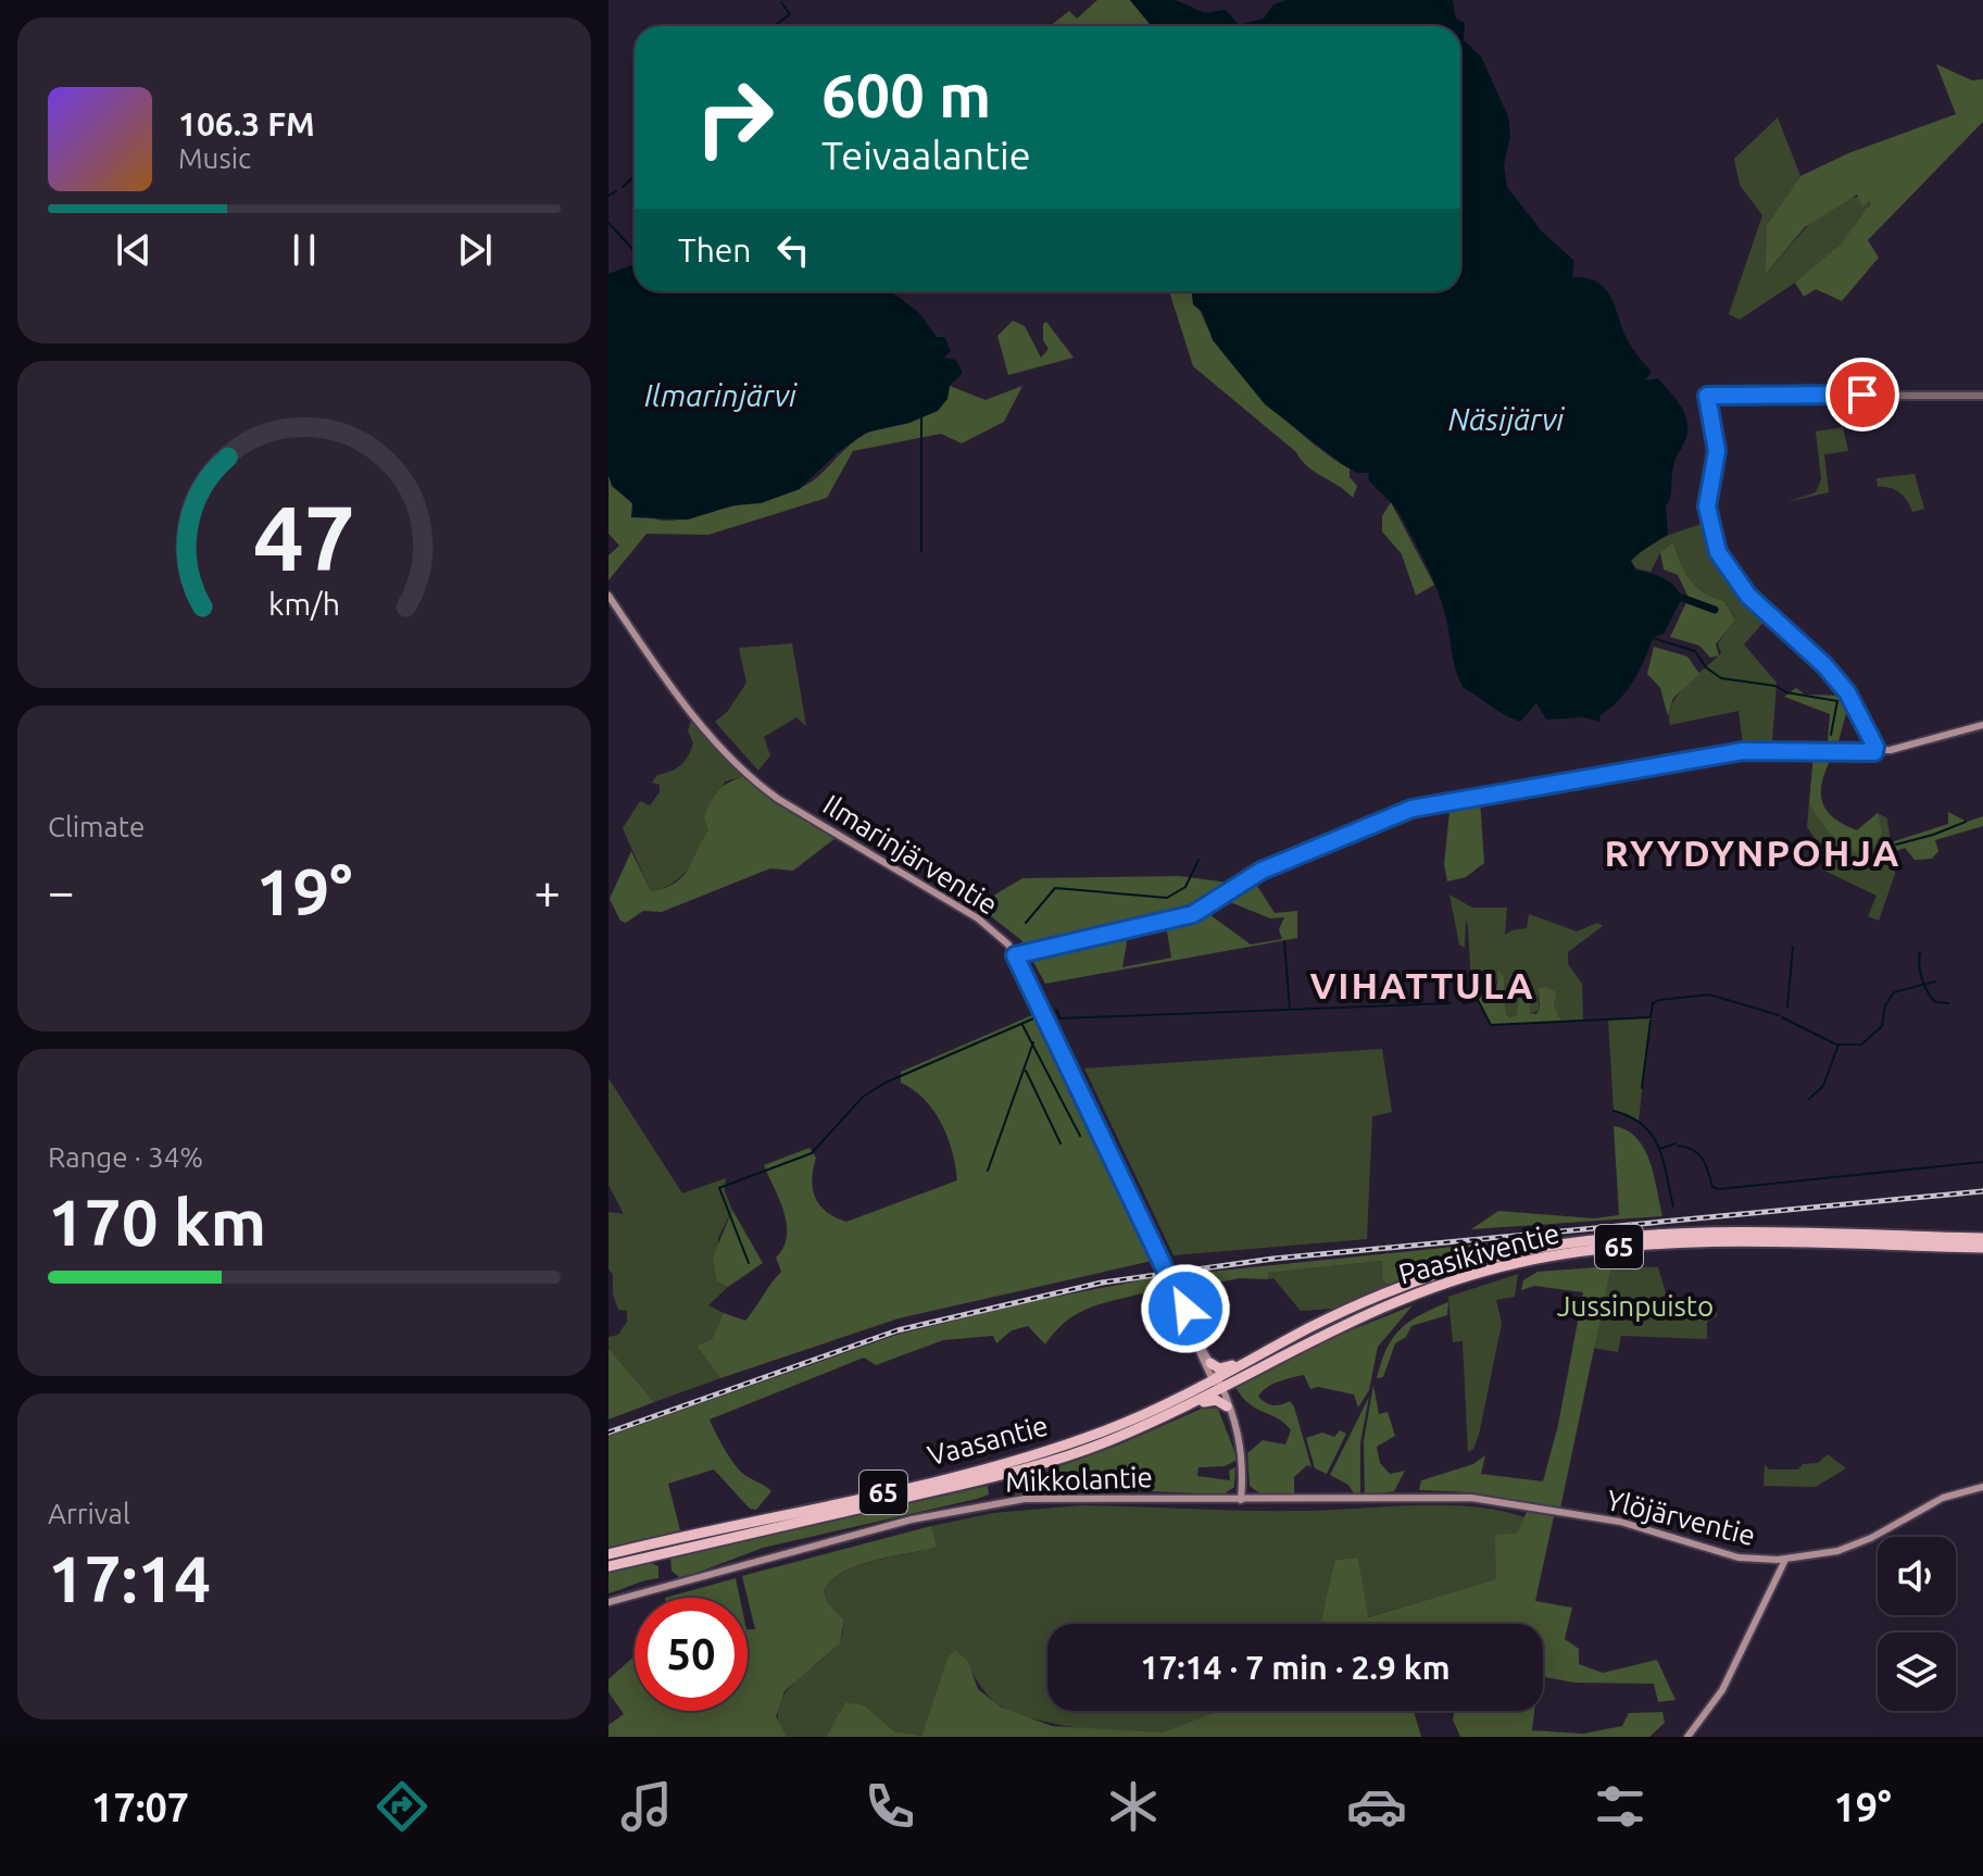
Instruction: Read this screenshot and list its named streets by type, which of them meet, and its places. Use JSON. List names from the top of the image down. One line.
{"streets":{"highway":["65","Paasikiventie","Vaasantie"],"main road":["Ilmarinjärventie","Mikkolantie","Ylöjärventie"]},"crossings":[["65","Vaasantie"],["Paasikiventie","Vaasantie"],["Mikkolantie","Ylöjärventie"]],"districts":["RYYDYNPOHJA","VIHATTULA"],"water":["Ilmarinjärvi","Näsijärvi"],"parks":["Jussinpuisto"],"page":{"turn":["600 m","Teivaalantie"],"song":["106.3 FM","Music"],"then":"Then","tile":["Climate",["Range · 34%","170 km"],["Arrival","17:14"]],"heat":["−","19°","+"],"limit":"50","trip":"17:14 · 7 min · 2.9 km","tabs":["17:07","19°"],"gauge":["47","km/h"]}}
